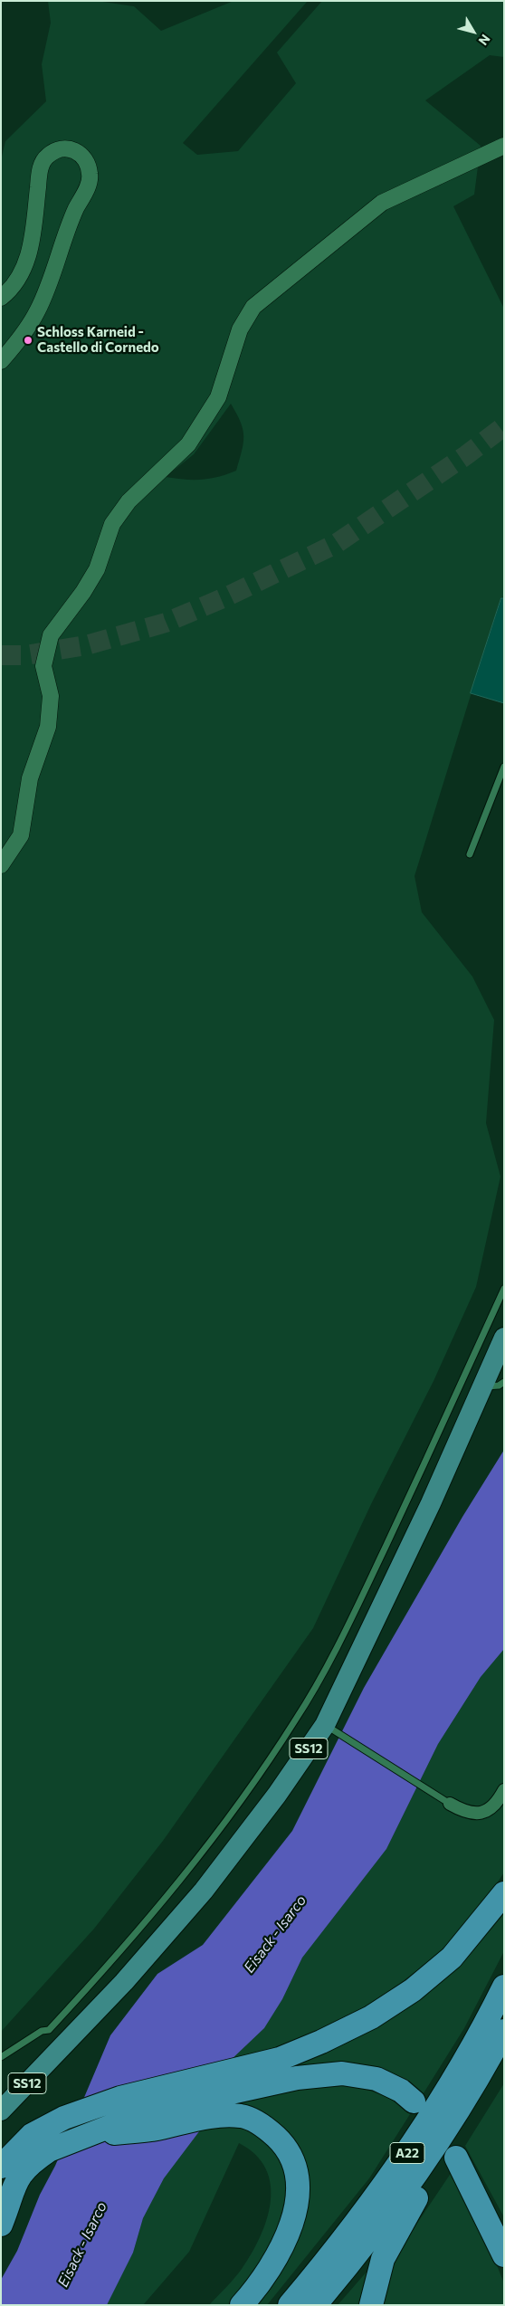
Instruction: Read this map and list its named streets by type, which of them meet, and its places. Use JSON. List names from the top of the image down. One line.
{"streets":{"highway":["A22"],"main road":["SS12"]},"water":["Eisack - Isarco"],"places":["Schloss Karneid - Castello di Cornedo"],"north":"bottom right"}
